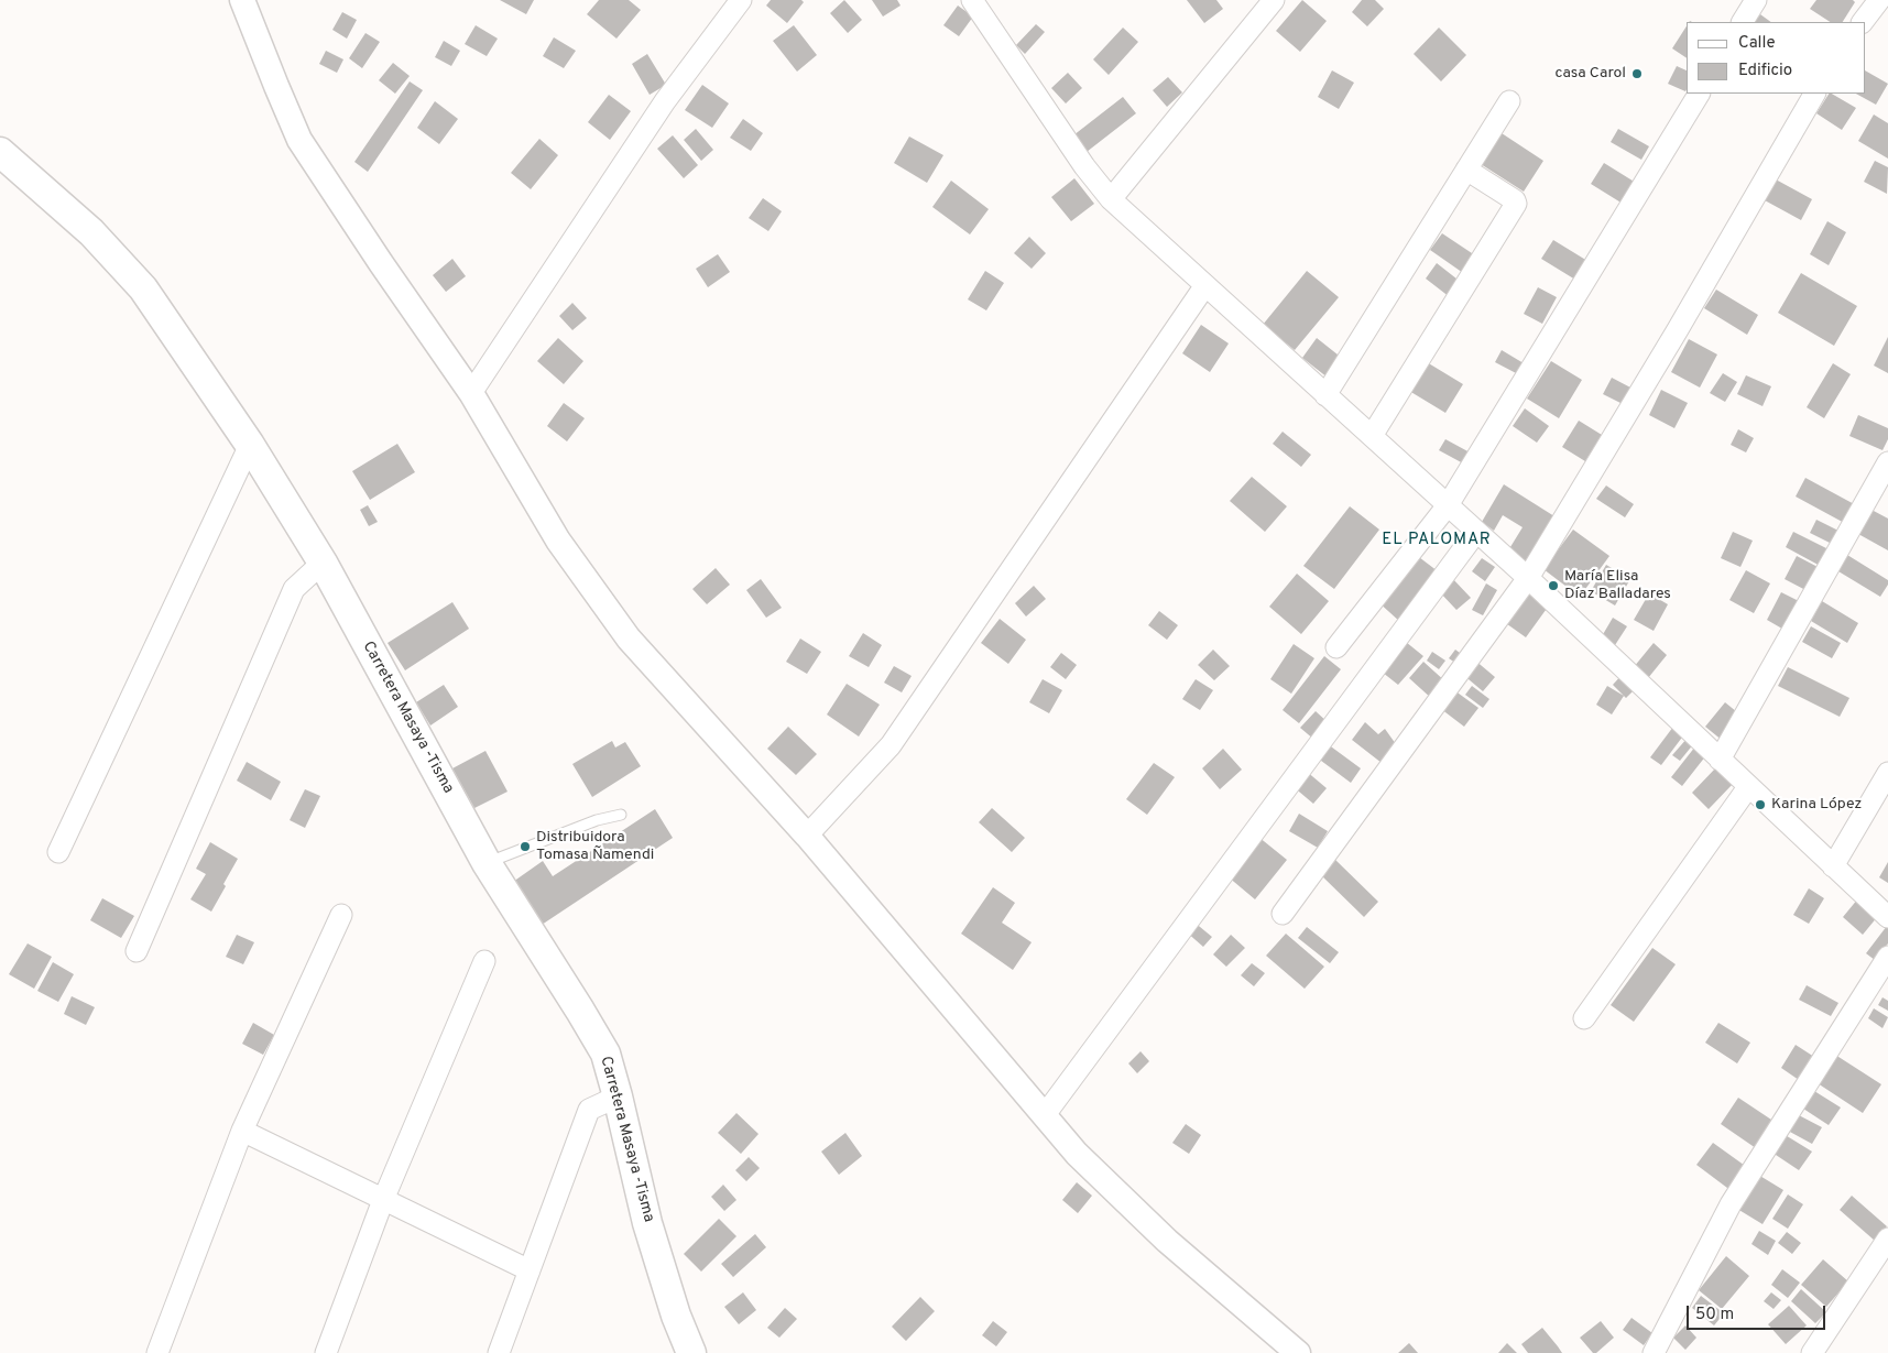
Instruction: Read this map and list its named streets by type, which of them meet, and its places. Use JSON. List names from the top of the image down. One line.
{"streets":{"main road":["Carretera Masaya -Tisma"]},"districts":["EL PALOMAR"],"places":["casa Carol","María Elisa Díaz Balladares","Karina López","Distribuidora Tomasa Ñamendi"],"legend":["Calle","Edificio"],"scale_bar":"50 m"}
